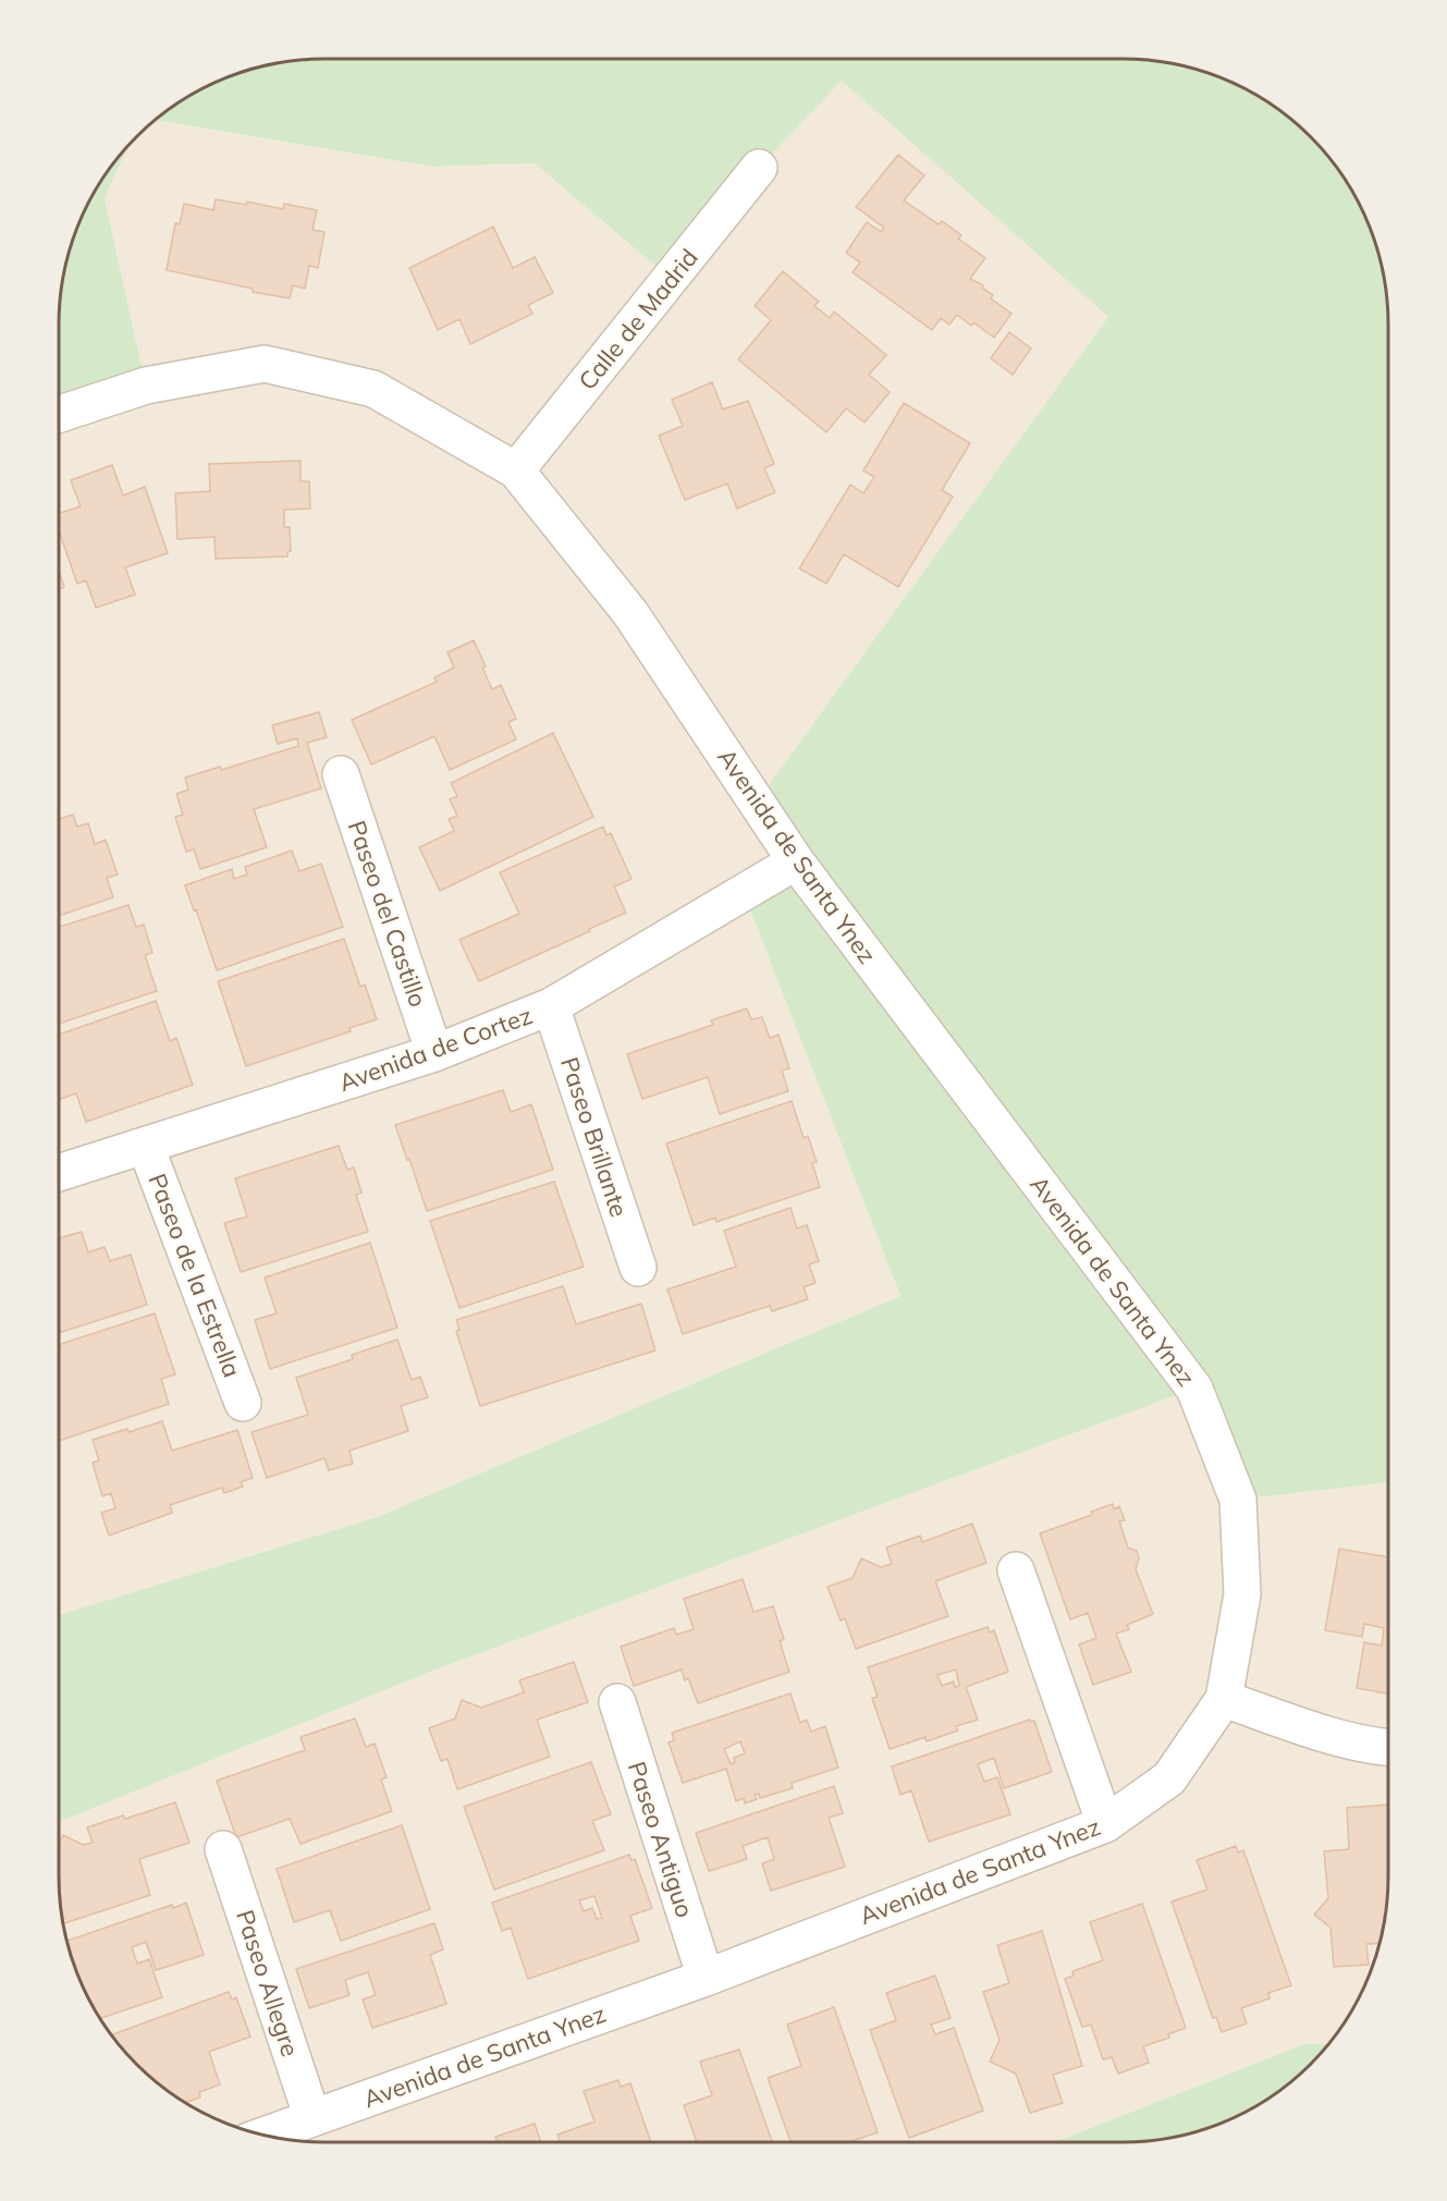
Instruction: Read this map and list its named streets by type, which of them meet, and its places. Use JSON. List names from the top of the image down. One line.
{"streets":{"street":["Calle de Madrid","Avenida de Santa Ynez","Paseo del Castillo","Avenida de Cortez","Paseo Brillante","Paseo de la Estrella","Paseo Antiguo","Paseo Allegre"]},"crossings":[["Calle de Madrid","Avenida de Santa Ynez"],["Avenida de Santa Ynez","Avenida de Cortez"],["Avenida de Santa Ynez","Paseo Antiguo"],["Avenida de Santa Ynez","Paseo Allegre"],["Paseo del Castillo","Avenida de Cortez"],["Avenida de Cortez","Paseo Brillante"],["Avenida de Cortez","Paseo de la Estrella"]]}
